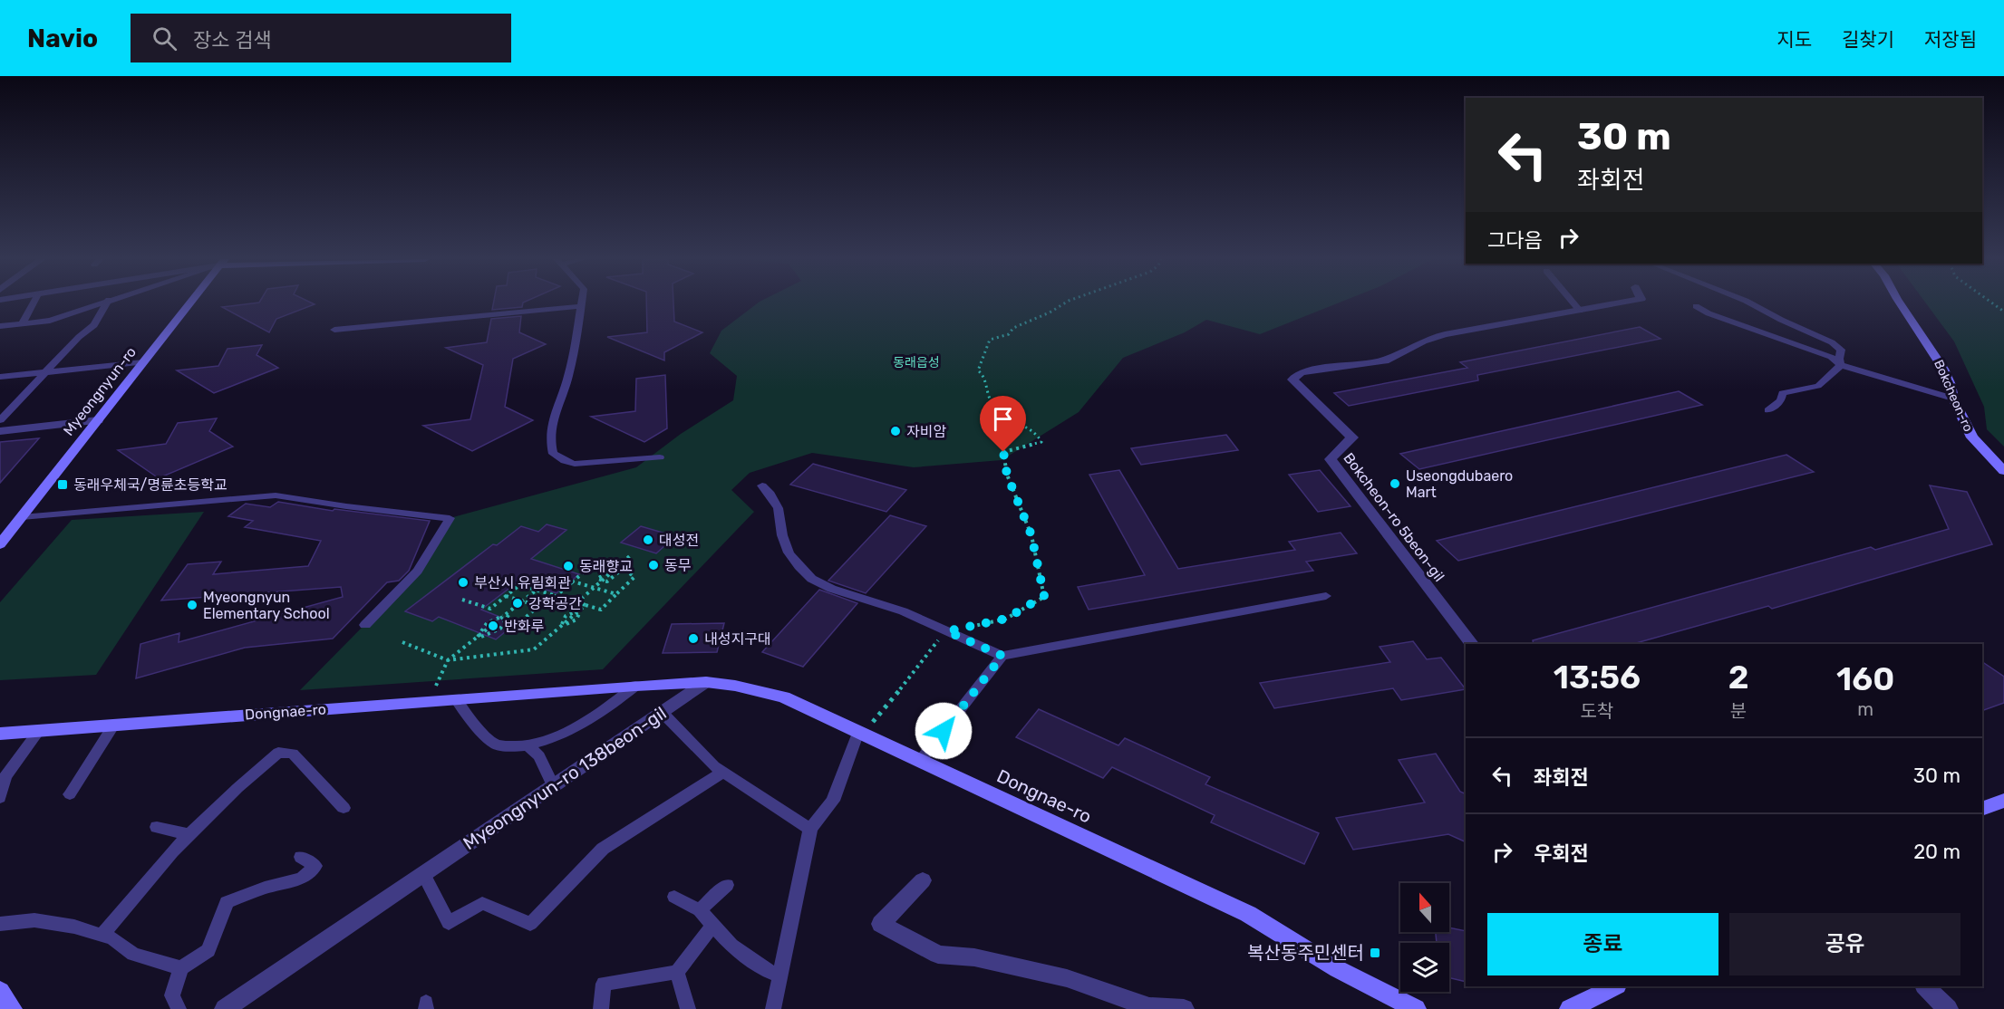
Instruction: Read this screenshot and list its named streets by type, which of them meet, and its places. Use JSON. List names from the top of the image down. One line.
{"streets":{"main road":["Myeongnyun-ro","Bokcheon-ro","Dongnae-ro"],"street":["Bokcheon-ro 5beon-gil","Myeongnyun-ro 138beon-gil"]},"crossings":[["Dongnae-ro","Myeongnyun-ro 138beon-gil"]],"parks":["동래읍성"],"places":{"other":["자비암","Useongdubaero Mart","대성전","동무","동래향교","부산시 유림회관","강학공간","Myeongnyun Elementary School","반화루","내성지구대"],"transit":["동래우체국/명륜초등학교","복산동주민센터"]},"north":"top","page":{"header":"Navio","search":"장소 검색","nav":["지도","길찾기","저장됨"],"turn":["30 m","좌회전"],"then":"그다음","eta":["13:56","도착","2","분","160","m"],"list":[{"name":"좌회전","value":"30 m"},{"name":"우회전","value":"20 m"}],"buttons":["종료","공유"]}}
